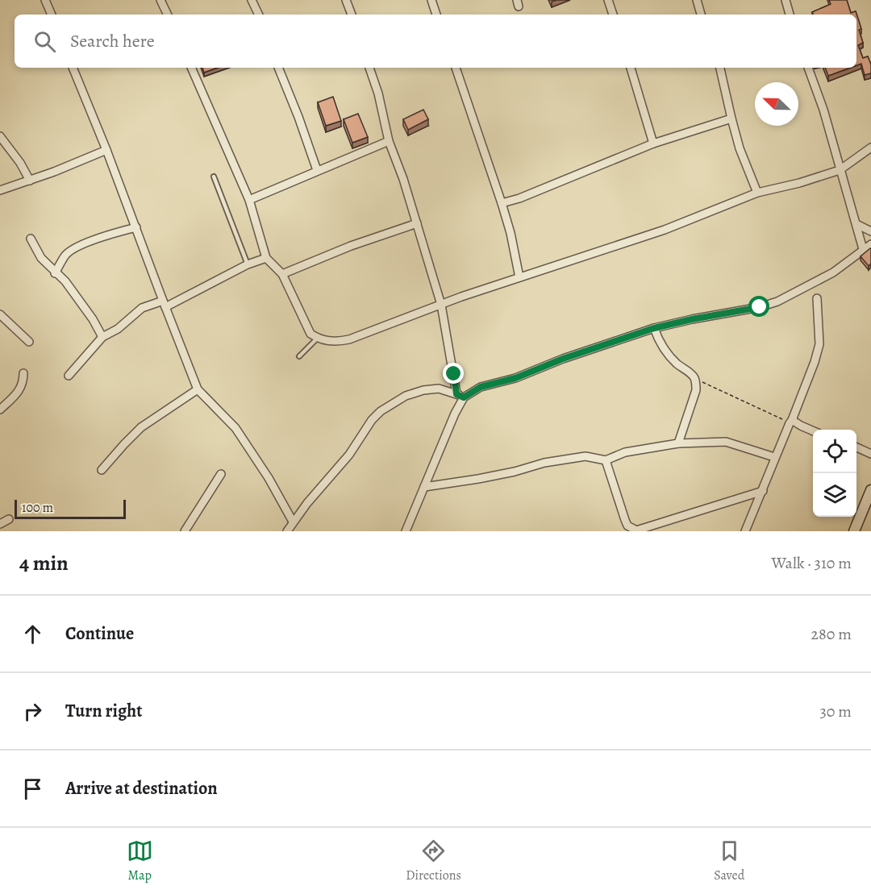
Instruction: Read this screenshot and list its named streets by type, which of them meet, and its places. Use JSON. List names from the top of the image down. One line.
{"scale_bar":"100 m","north":"top left","page":{"search":"Search here","scale":"100 m","heading":["4 min","Walk · 310 m"],"list":[["Continue","280 m"],["Turn right","30 m"],"Arrive at destination"],"nav":["Map","Directions","Saved"]}}
